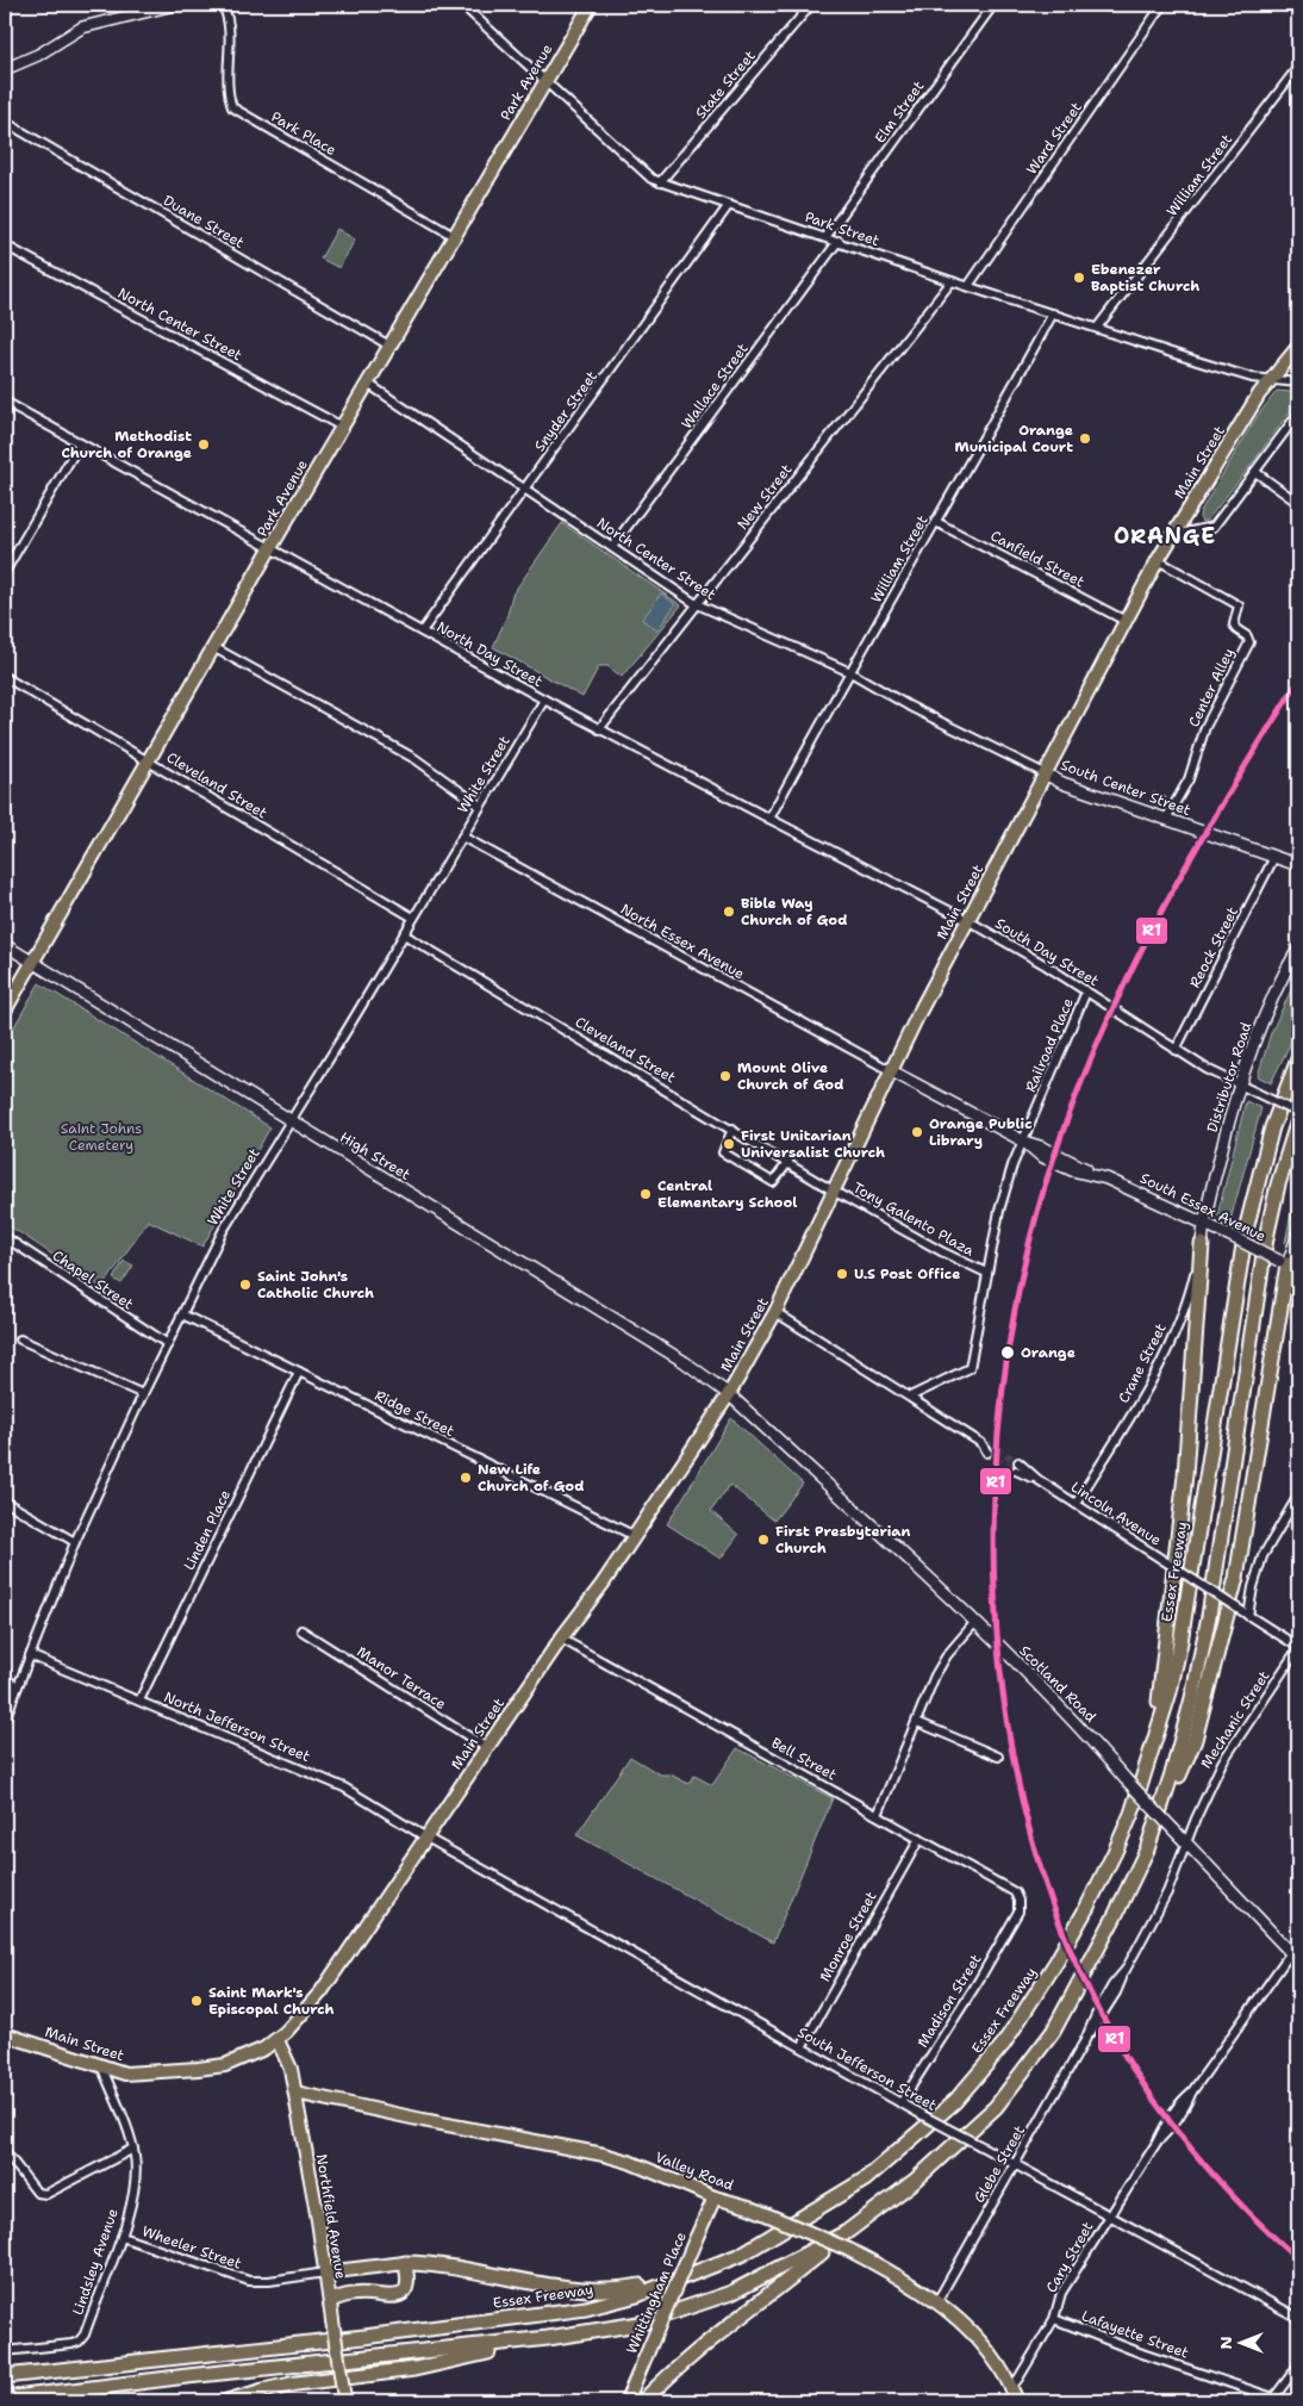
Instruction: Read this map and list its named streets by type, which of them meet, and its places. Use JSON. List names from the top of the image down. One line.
{"streets":{"highway":["Essex Freeway"],"main road":["Park Avenue","Main Street","South Center Street","Distributor Road","High Street","South Essex Avenue","Crane Street","Scotland Road","Valley Road","Northfield Avenue","Whittingham Place"],"street":["State Street","Elm Street","Park Place","Ward Street","William Street","Duane Street","Park Street","North Center Street","Wallace Street","Snyder Street","New Street","Canfield Street","North Day Street","Center Alley","White Street","Cleveland Street","North Essex Avenue","Reock Street","South Day Street","Railroad Place","Tony Galento Plaza","Chapel Street","Ridge Street","Lincoln Avenue","Linden Place","Manor Terrace","Mechanic Street","North Jefferson Street","Bell Street","Monroe Street","Madison Street","South Jefferson Street","Glebe Street","Wheeler Street","Cary Street","Lindsley Avenue","Lafayette Street"]},"crossings":[["Park Avenue","Park Place"],["Park Avenue","Duane Street"],["Park Avenue","Park Street"],["Park Avenue","North Center Street"],["Park Avenue","North Day Street"],["Park Avenue","Cleveland Street"],["Park Avenue","High Street"],["State Street","Park Street"],["Elm Street","Park Street"],["Ward Street","Park Street"],["William Street","Park Street"],["William Street","North Center Street"],["William Street","Canfield Street"],["William Street","North Day Street"],["Park Street","Wallace Street"],["Park Street","Snyder Street"],["Park Street","Main Street"],["Park Street","New Street"],["North Center Street","Wallace Street"],["North Center Street","Snyder Street"],["North Center Street","Main Street"],["North Center Street","New Street"],["North Center Street","South Center Street"],["Snyder Street","North Day Street"],["Main Street","Canfield Street"],["Main Street","North Day Street"],["Main Street","Center Alley"],["Main Street","Cleveland Street"],["Main Street","South Center Street"],["Main Street","North Essex Avenue"],["Main Street","South Day Street"],["Main Street","High Street"],["Main Street","South Essex Avenue"],["Main Street","Tony Galento Plaza"],["Main Street","Ridge Street"],["Main Street","Manor Terrace"],["Main Street","Scotland Road"],["Main Street","North Jefferson Street"],["Main Street","Bell Street"],["Main Street","South Jefferson Street"],["Main Street","Northfield Avenue"],["Main Street","Lindsley Avenue"],["New Street","North Day Street"],["North Day Street","White Street"],["North Day Street","South Day Street"],["Center Alley","South Center Street"],["White Street","Cleveland Street"],["White Street","North Essex Avenue"],["White Street","High Street"],["White Street","Chapel Street"],["White Street","Ridge Street"],["White Street","North Jefferson Street"],["Cleveland Street","Tony Galento Plaza"],["South Center Street","Reock Street"],["North Essex Avenue","South Essex Avenue"],["Reock Street","South Day Street"],["South Day Street","Railroad Place"],["South Day Street","Distributor Road"],["Railroad Place","South Essex Avenue"],["Railroad Place","Tony Galento Plaza"],["Distributor Road","South Essex Avenue"],["Distributor Road","Crane Street"],["High Street","Scotland Road"],["South Essex Avenue","Tony Galento Plaza"],["South Essex Avenue","Crane Street"],["Crane Street","Lincoln Avenue"],["Ridge Street","Linden Place"],["Lincoln Avenue","Mechanic Street"],["Linden Place","North Jefferson Street"],["Scotland Road","Mechanic Street"],["Scotland Road","Glebe Street"],["Scotland Road","Cary Street"],["Mechanic Street","Glebe Street"],["North Jefferson Street","South Jefferson Street"],["Bell Street","Monroe Street"],["Bell Street","Madison Street"],["Monroe Street","South Jefferson Street"],["Madison Street","South Jefferson Street"],["South Jefferson Street","Glebe Street"],["South Jefferson Street","Cary Street"],["Glebe Street","Valley Road"],["Valley Road","Northfield Avenue"],["Valley Road","Cary Street"],["Valley Road","Whittingham Place"],["Northfield Avenue","Wheeler Street"],["Wheeler Street","Lindsley Avenue"],["Cary Street","Lafayette Street"]],"districts":["ORANGE"],"parks":["Saint Johns Cemetery"],"places":["Ebenezer Baptist Church","Orange Municipal Court","Methodist Church of Orange","Bible Way Church of God","Mount Olive Church of God","Orange Public Library","First Unitarian Universalist Church","Central Elementary School","U.S Post Office","Saint John's Catholic Church","Orange","New Life Church of God","First Presbyterian Church","Saint Mark's Episcopal Church"],"lines":["transit line R1"],"north":"left"}
